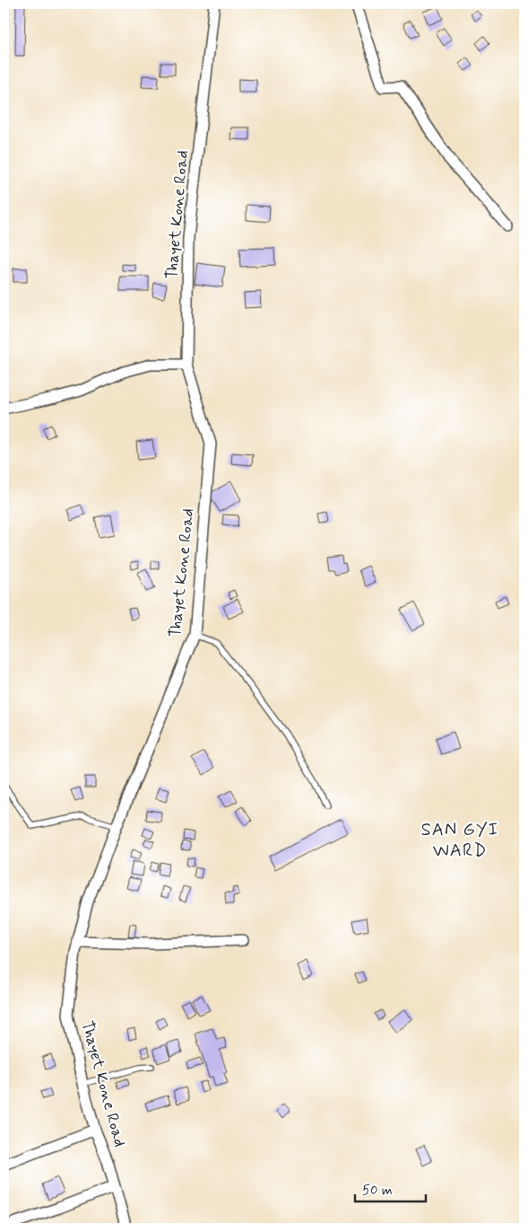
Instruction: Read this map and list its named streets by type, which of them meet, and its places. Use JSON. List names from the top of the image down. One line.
{"streets":{"street":["Thayet Kone Road"]},"districts":["SAN GYI WARD"],"scale_bar":"50 m"}
